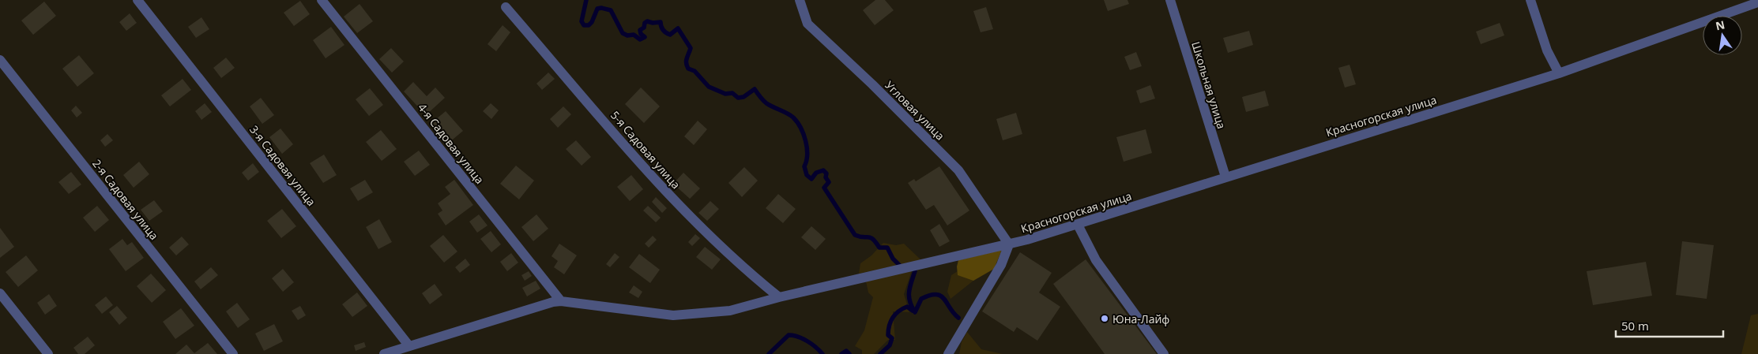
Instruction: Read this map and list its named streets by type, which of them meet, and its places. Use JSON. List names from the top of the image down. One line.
{"streets":{"street":["Школьная улица","Угловая улица","Красногорская улица","4-я Садовая улица","5-я Садовая улица","3-я Садовая улица","2-я Садовая улица"]},"crossings":[["Школьная улица","Красногорская улица"],["Угловая улица","Красногорская улица"],["Красногорская улица","4-я Садовая улица"],["Красногорская улица","5-я Садовая улица"],["Красногорская улица","3-я Садовая улица"]],"places":["Юна-Лайф"],"scale_bar":"50 m","north":"top"}
